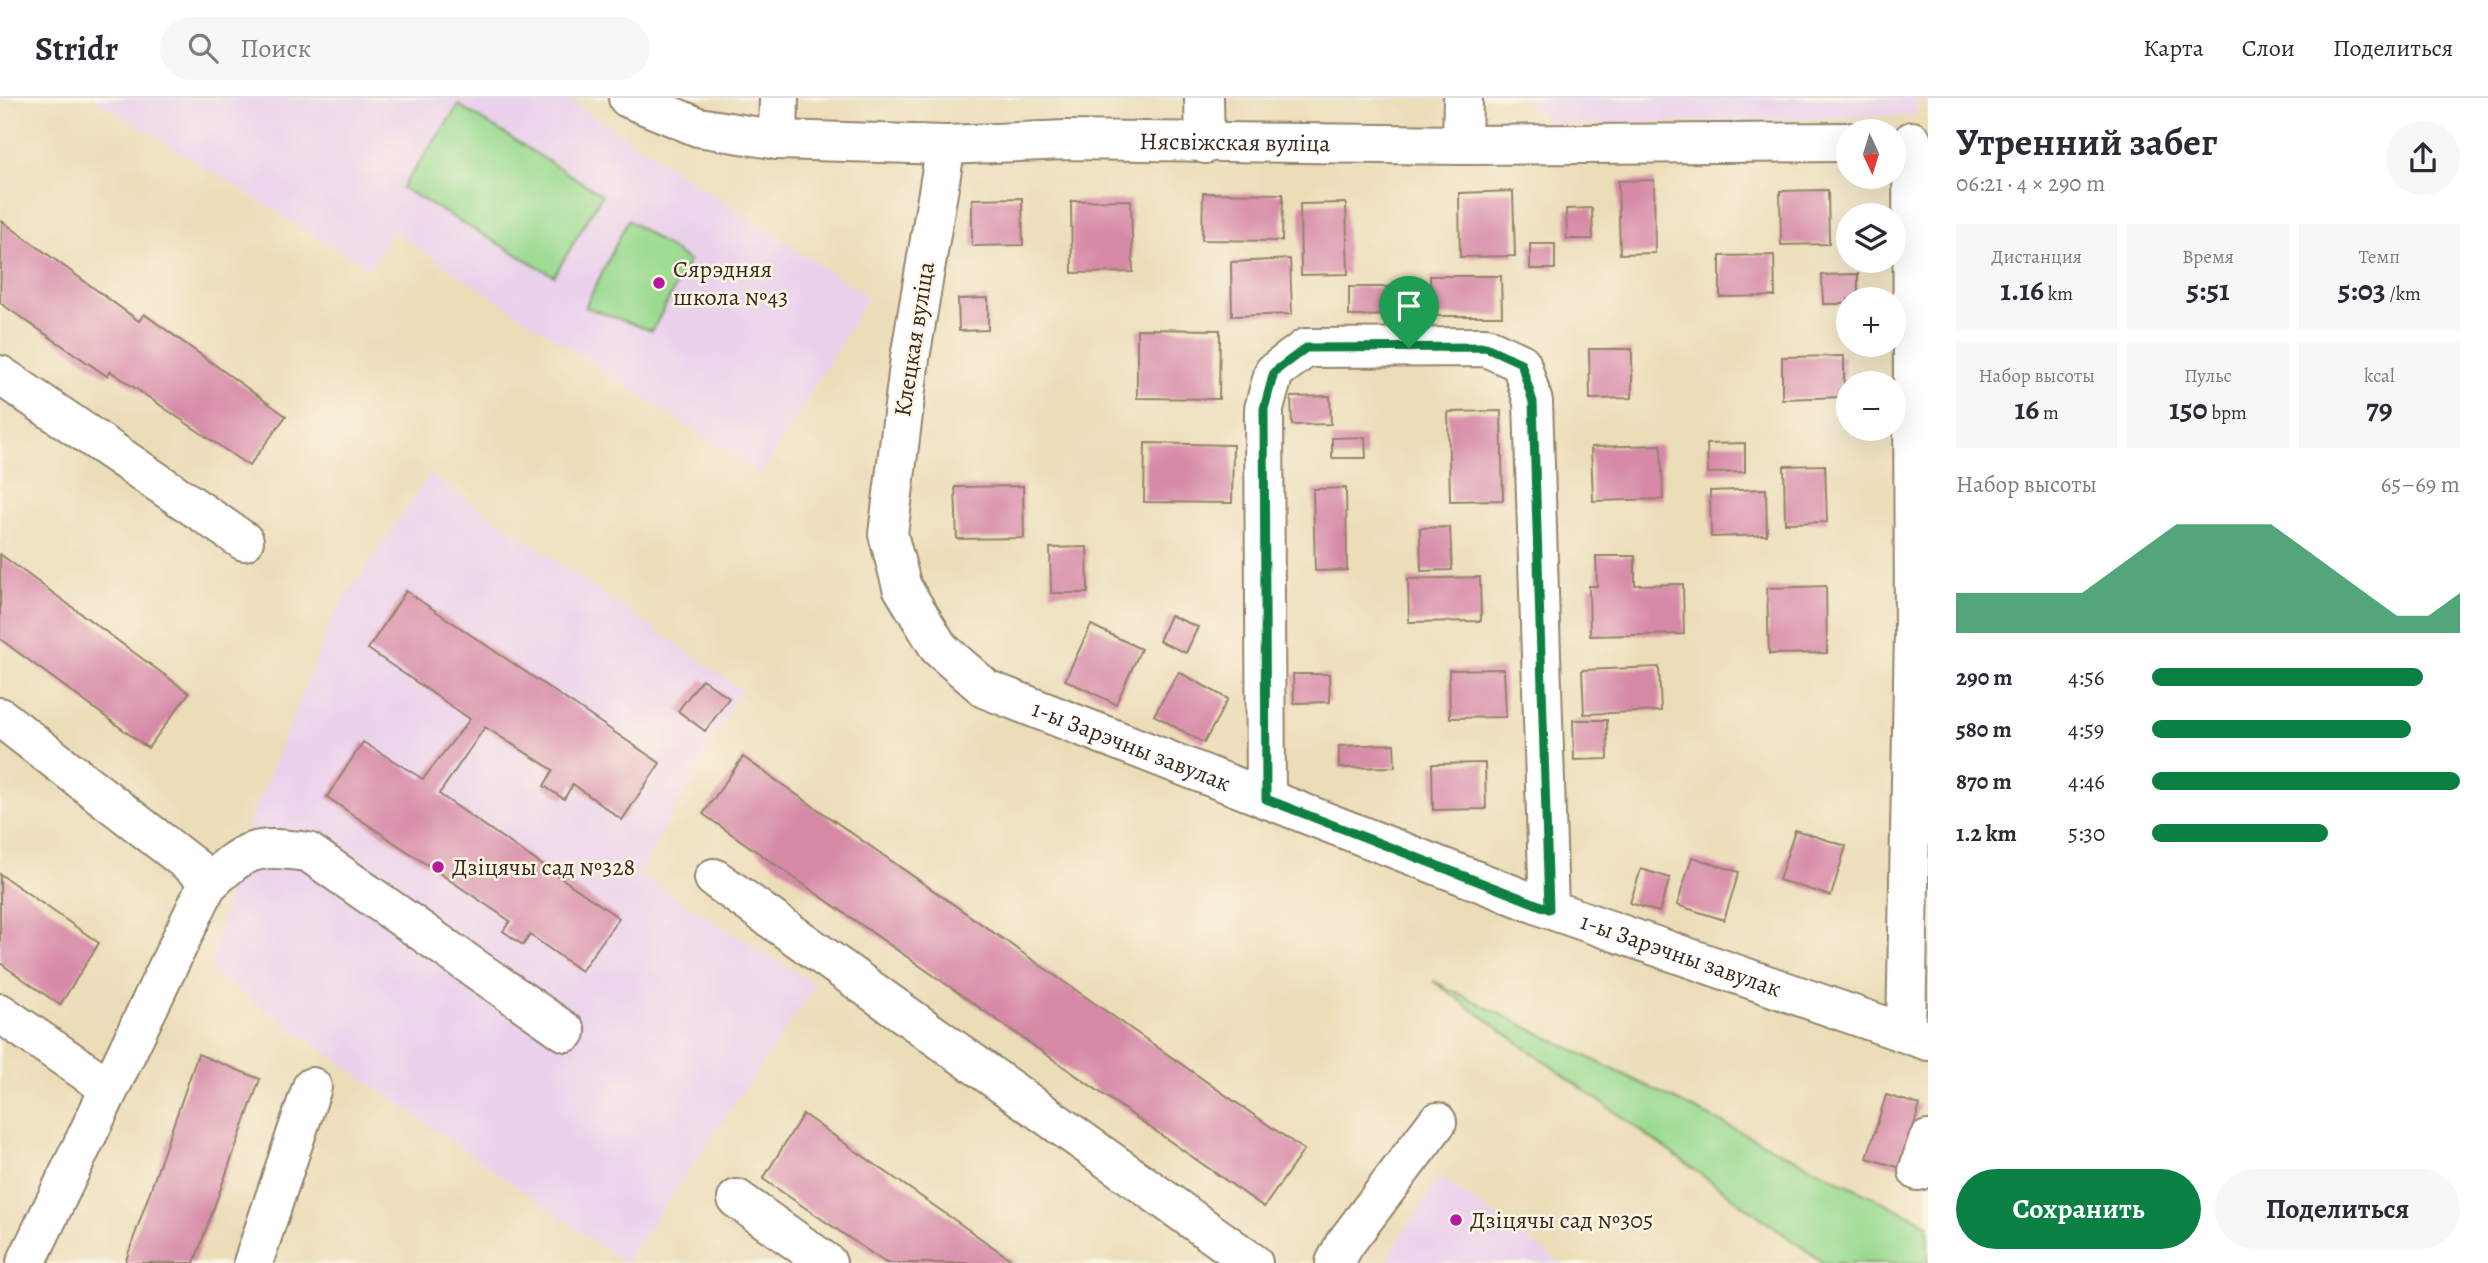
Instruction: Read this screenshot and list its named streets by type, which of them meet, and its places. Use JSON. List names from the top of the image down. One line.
{"streets":{"street":["Нясвіжская вуліца","Клецкая вуліца","1-ы Зарэчны завулак"]},"crossings":[["Нясвіжская вуліца","Клецкая вуліца"],["Клецкая вуліца","1-ы Зарэчны завулак"]],"places":["Сярэдняя школа №43","Дзіцячы сад №328","Дзіцячы сад №305"],"north":"bottom","page":{"header":"Stridr","search":"Поиск","nav":["Карта","Слои","Поделиться"],"heading":["Утренний забег","06:21 · 4 × 290 m"],"map_buttons":["+","−"],"stats":[["Дистанция","1.16 km"],["Время","5:51"],["Темп","5:03 /km"],["Набор высоты","16 m"],["Пульс","150 bpm"],["kcal","79"]],"chart":["Набор высоты","65–69 m"],"list":[{"name":"290 m","note":"4:56"},{"name":"580 m","note":"4:59"},{"name":"870 m","note":"4:46"},{"name":"1.2 km","note":"5:30"}],"buttons":["Сохранить","Поделиться"]}}
